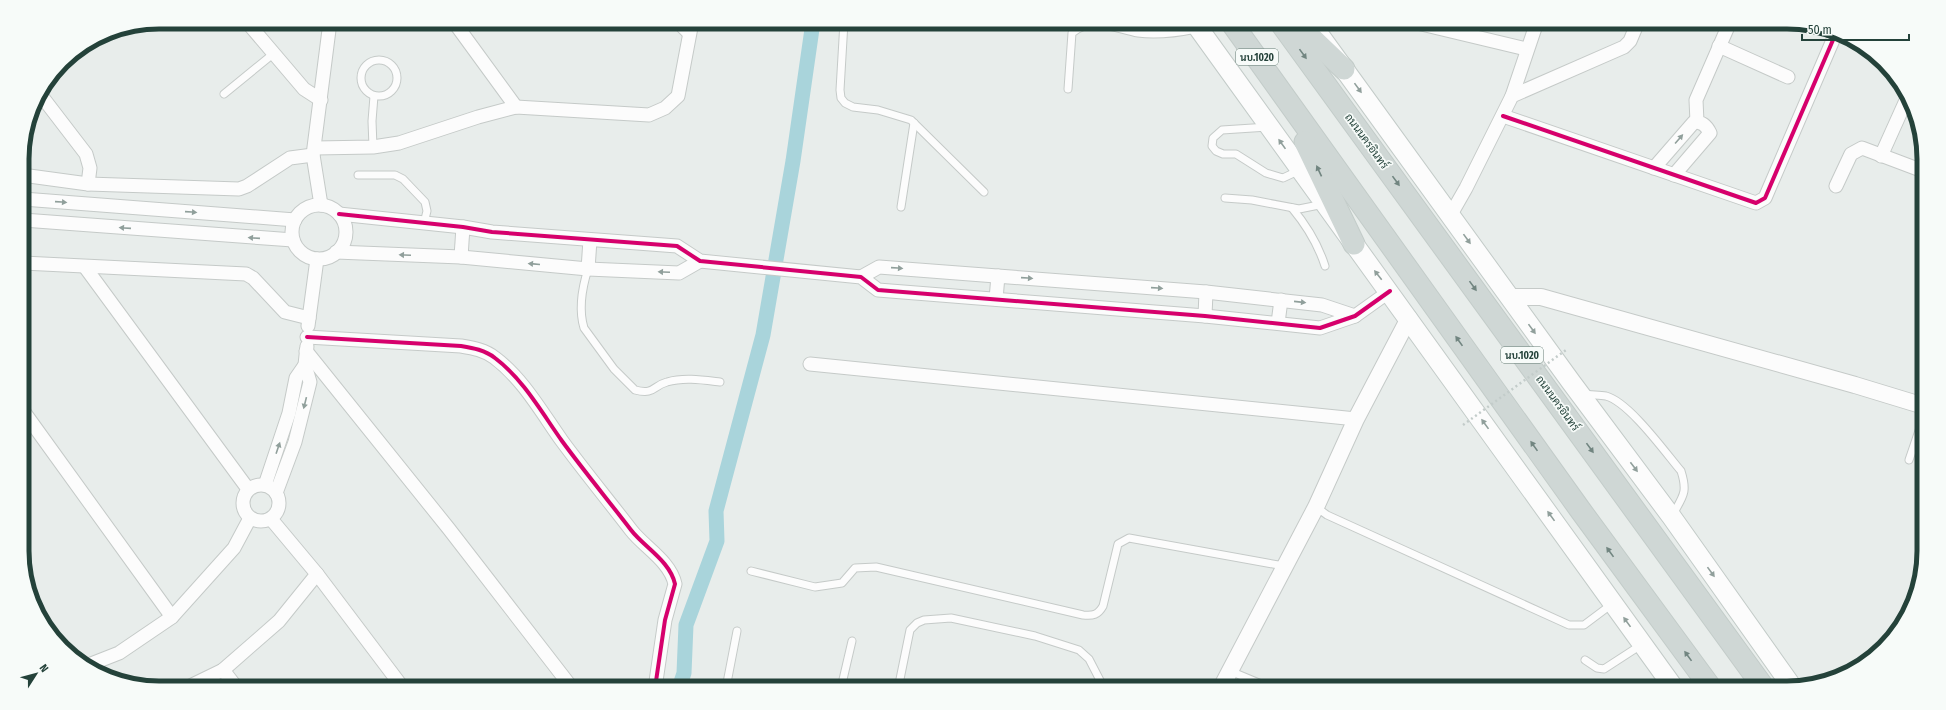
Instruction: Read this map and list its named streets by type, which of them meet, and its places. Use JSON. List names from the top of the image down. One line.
{"streets":{"main road":["นบ.1020","ถนนนครอินทร์"]},"scale_bar":"50 m","north":"top right"}
